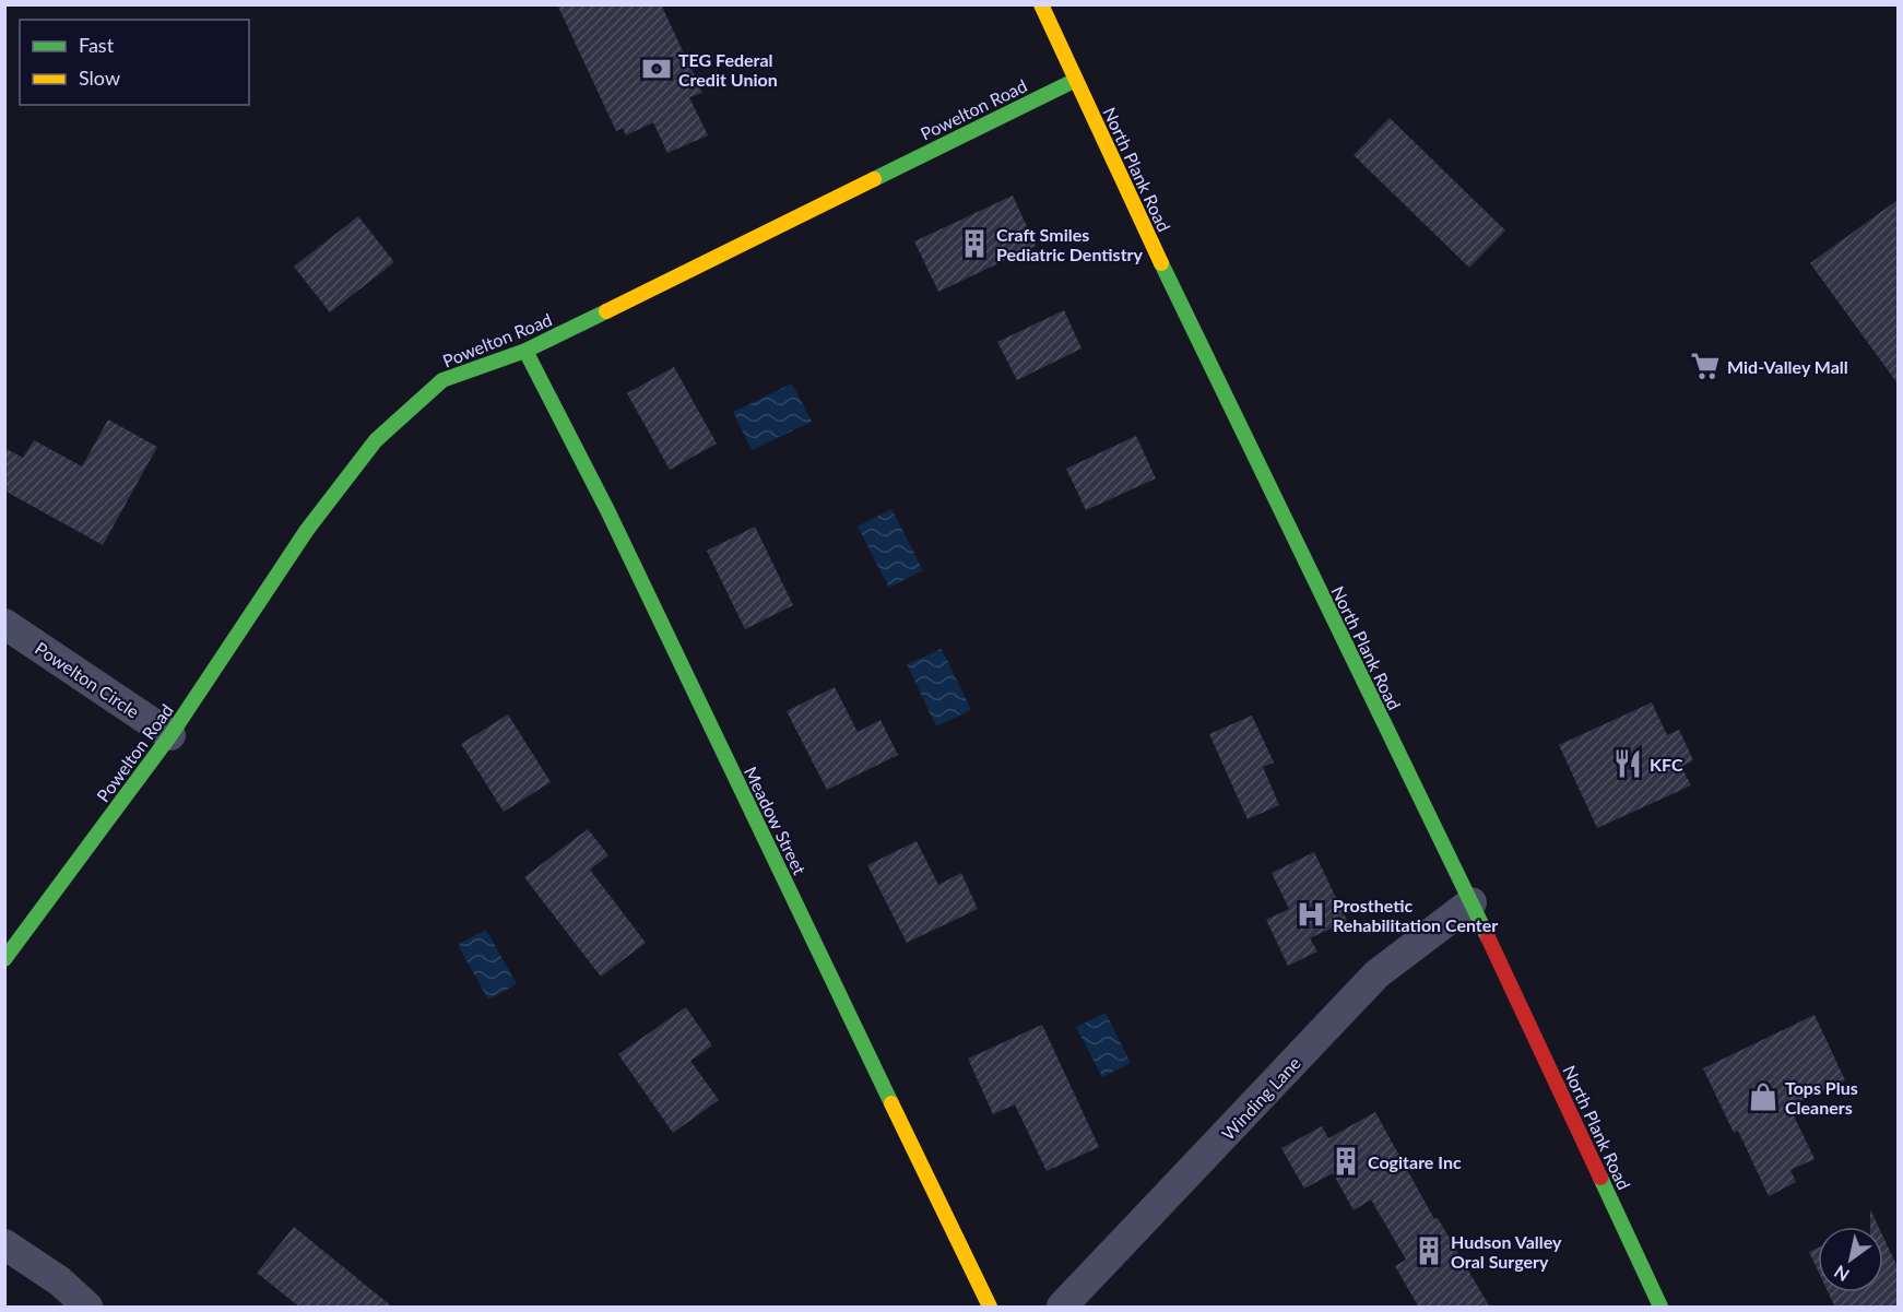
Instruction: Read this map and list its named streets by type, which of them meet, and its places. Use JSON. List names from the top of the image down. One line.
{"streets":{"street":["Powelton Road","North Plank Road","Powelton Circle","Meadow Street","Winding Lane"]},"crossings":[["Powelton Road","North Plank Road"],["Powelton Road","Powelton Circle"],["Powelton Road","Meadow Street"],["North Plank Road","Winding Lane"]],"places":{"bank":["TEG Federal Credit Union"],"building":["Craft Smiles Pediatric Dentistry","Cogitare Inc","Hudson Valley Oral Surgery"],"supermarket":["Mid-Valley Mall"],"restaurant":["KFC"],"hospital":["Prosthetic Rehabilitation Center"],"shop":["Tops Plus Cleaners"]},"legend":["Fast","Slow"],"north":"bottom left"}
